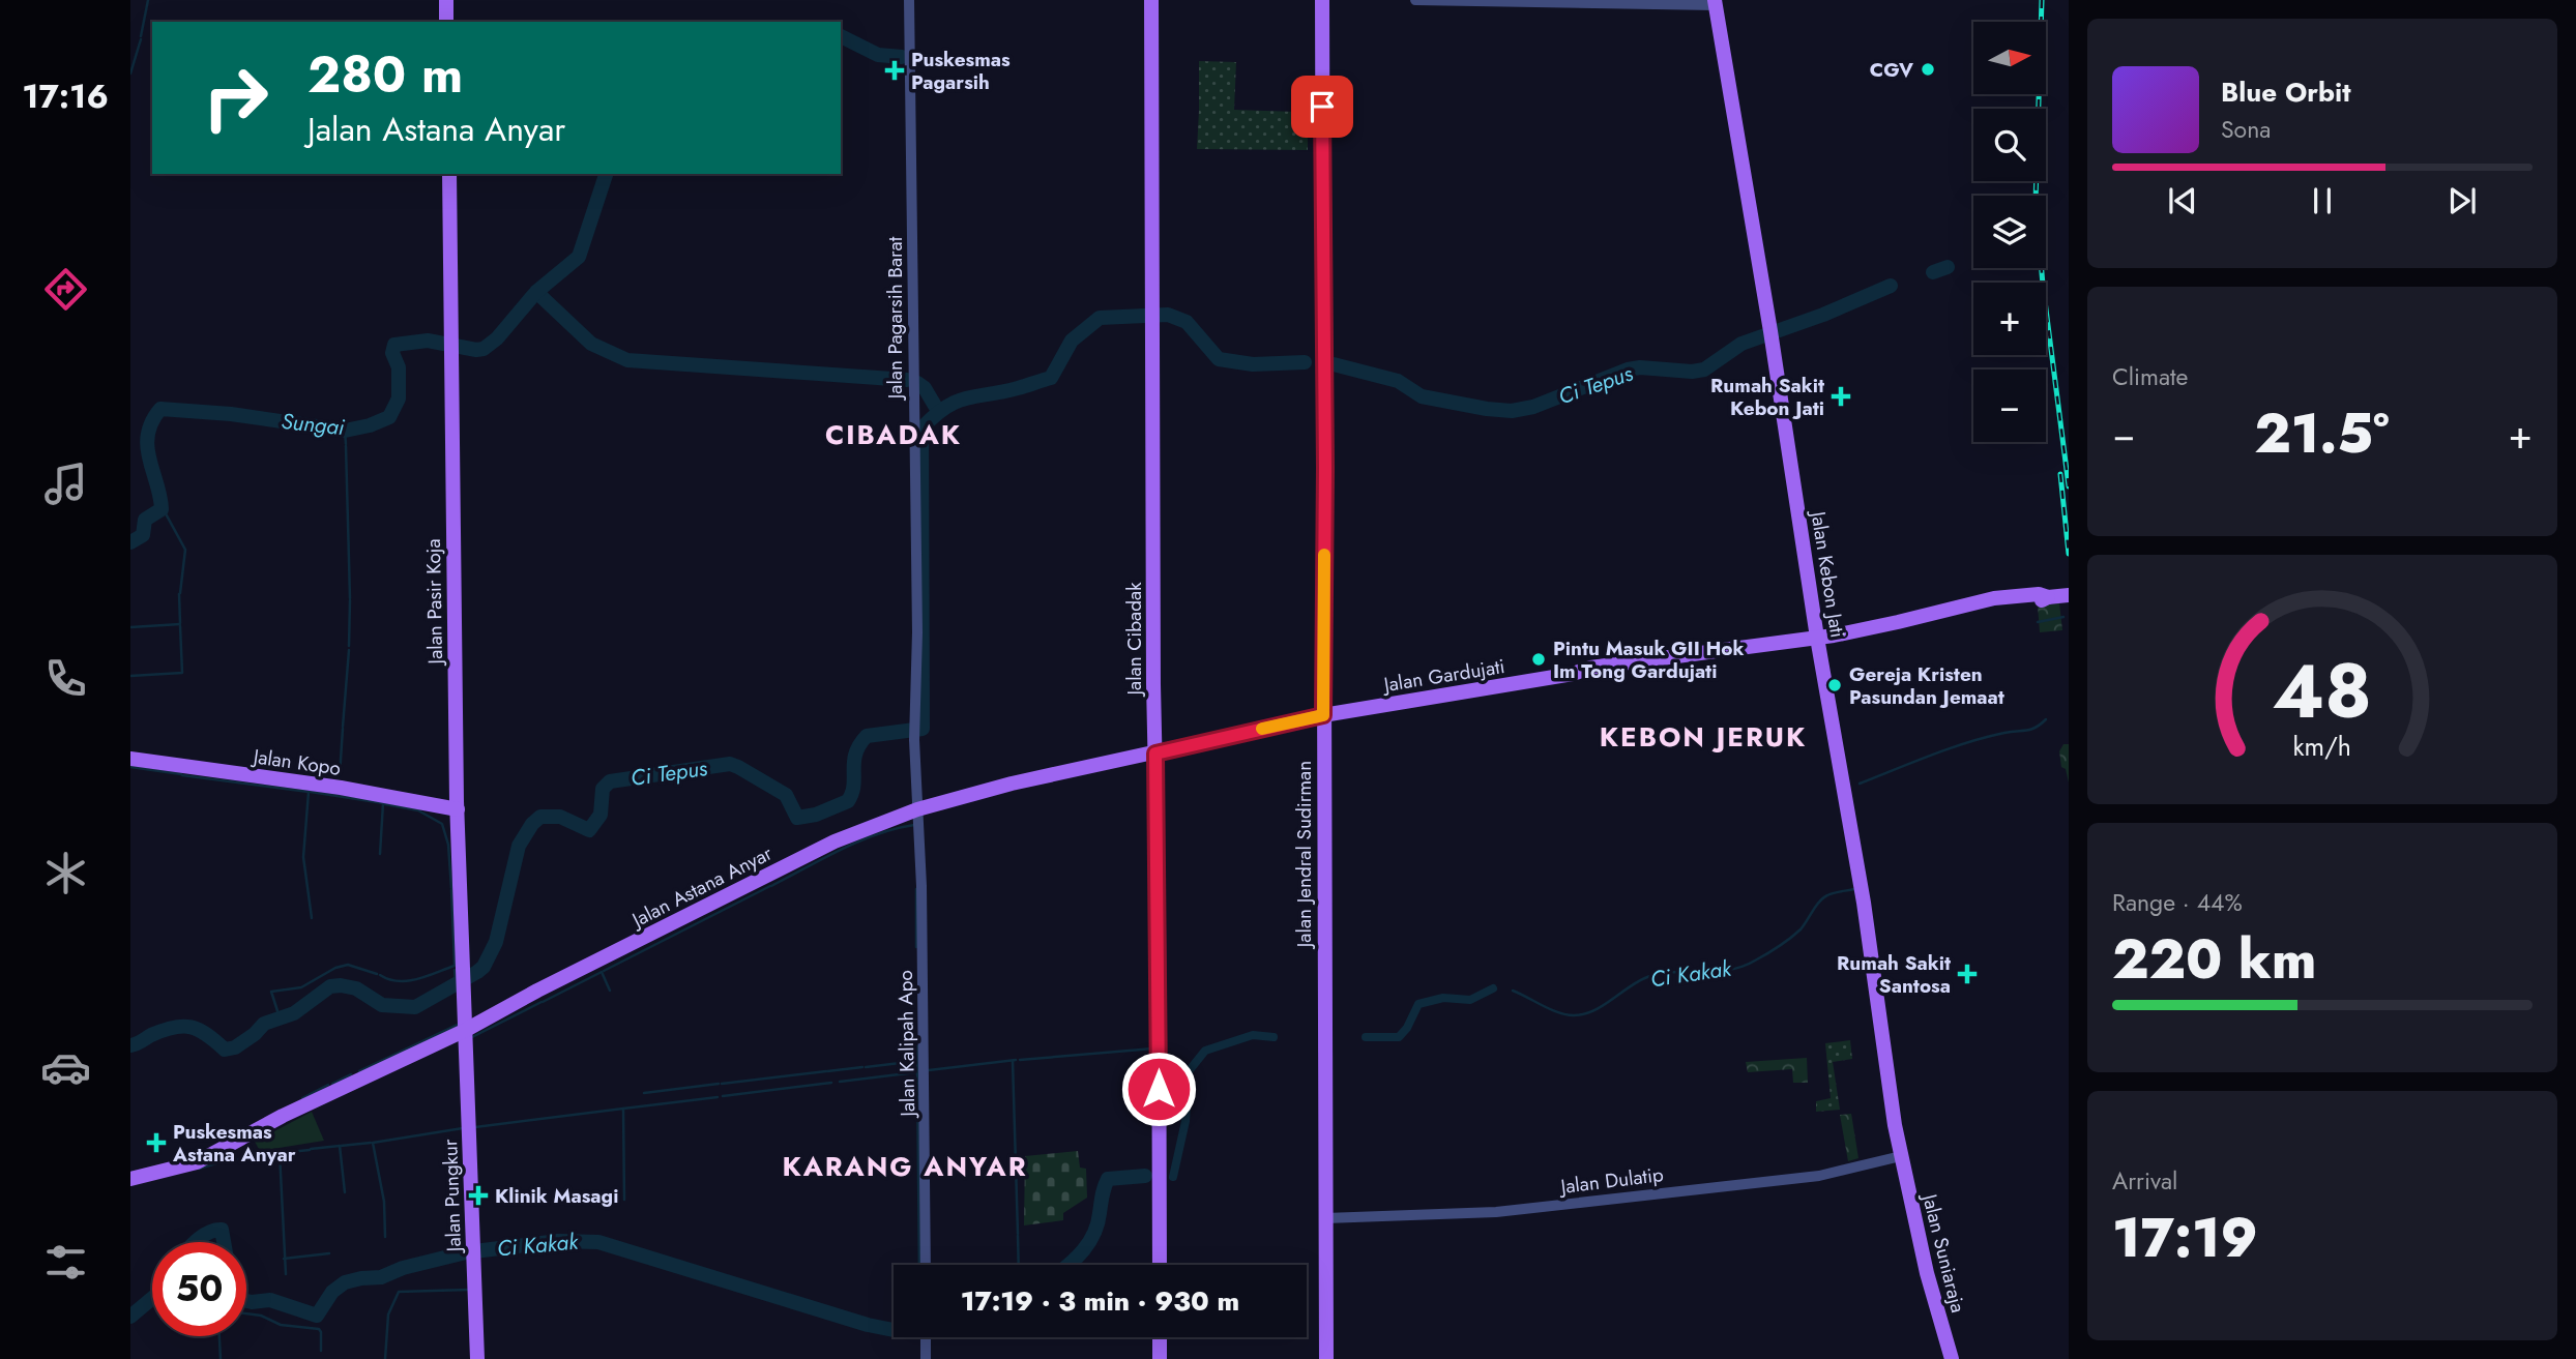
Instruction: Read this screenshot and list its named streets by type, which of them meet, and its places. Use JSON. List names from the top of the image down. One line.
{"streets":{"main road":["Jalan Kebon Jati","Jalan Pasir Koja","Jalan Cibadak","Jalan Gardujati","Jalan Kopo","Jalan Jendral Sudirman","Jalan Astana Anyar","Jalan Pungkur","Jalan Suniaraja"],"street":["Jalan Pagarsih Barat","Jalan Kalipah Apo","Jalan Dulatip"]},"crossings":[["Jalan Pagarsih Barat","Jalan Astana Anyar"],["Jalan Pagarsih Barat","Jalan Kalipah Apo"],["Jalan Kebon Jati","Jalan Gardujati"],["Jalan Kebon Jati","Jalan Dulatip"],["Jalan Kebon Jati","Jalan Suniaraja"],["Jalan Pasir Koja","Jalan Kopo"],["Jalan Pasir Koja","Jalan Astana Anyar"],["Jalan Pasir Koja","Jalan Pungkur"],["Jalan Cibadak","Jalan Astana Anyar"],["Jalan Gardujati","Jalan Jendral Sudirman"],["Jalan Gardujati","Jalan Astana Anyar"],["Jalan Jendral Sudirman","Jalan Astana Anyar"],["Jalan Jendral Sudirman","Jalan Dulatip"],["Jalan Astana Anyar","Jalan Kalipah Apo"],["Jalan Astana Anyar","Jalan Pungkur"],["Jalan Dulatip","Jalan Suniaraja"]],"districts":["CIBADAK","KEBON JERUK","KARANG ANYAR"],"water":["Ci Tepus","Sungai","Ci Kakak"],"places":{"other":["CGV","Pintu Masuk GII Hok Im Tong Gardujati","Gereja Kristen Pasundan Jemaat"],"health":["Puskesmas Pagarsih","Rumah Sakit Kebon Jati","Rumah Sakit Santosa","Puskesmas Astana Anyar","Klinik Masagi"]},"north":"right","page":{"tabs":"17:16","map_buttons":["+","−"],"turn":["280 m","Jalan Astana Anyar"],"song":["Blue Orbit","Sona"],"tile":["Climate",["Range · 44%","220 km"],["Arrival","17:19"]],"heat":["−","21.5°","+"],"limit":"50","trip":"17:19 · 3 min · 930 m","gauge":["48","km/h"]}}
